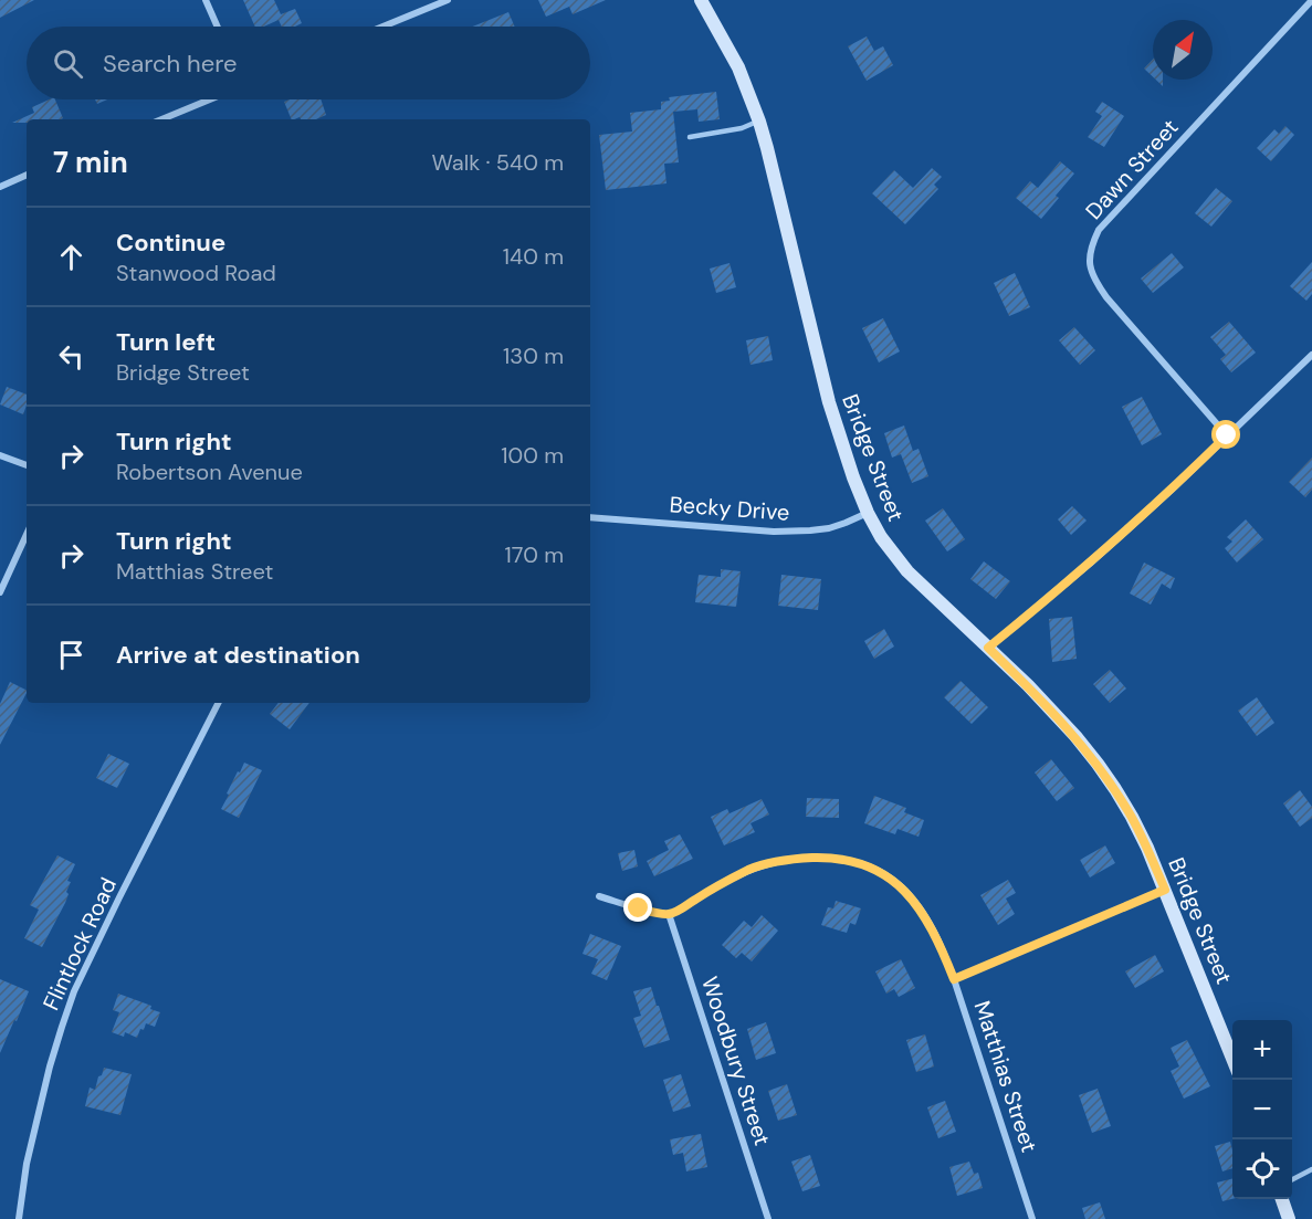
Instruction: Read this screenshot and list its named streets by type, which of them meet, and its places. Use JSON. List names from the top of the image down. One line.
{"streets":{"street":["Dawn Street","Bridge Street","Becky Drive","Flintlock Road","Woodbury Street","Matthias Street"]},"crossings":[["Bridge Street","Becky Drive"],["Woodbury Street","Matthias Street"]],"north":"top right","page":{"search":"Search here","heading":["7 min","Walk · 540 m"],"list":[["Continue","Stanwood Road","140 m"],["Turn left","Bridge Street","130 m"],["Turn right","Robertson Avenue","100 m"],["Turn right","Matthias Street","170 m"],"Arrive at destination"],"map_buttons":["+","−"]}}
